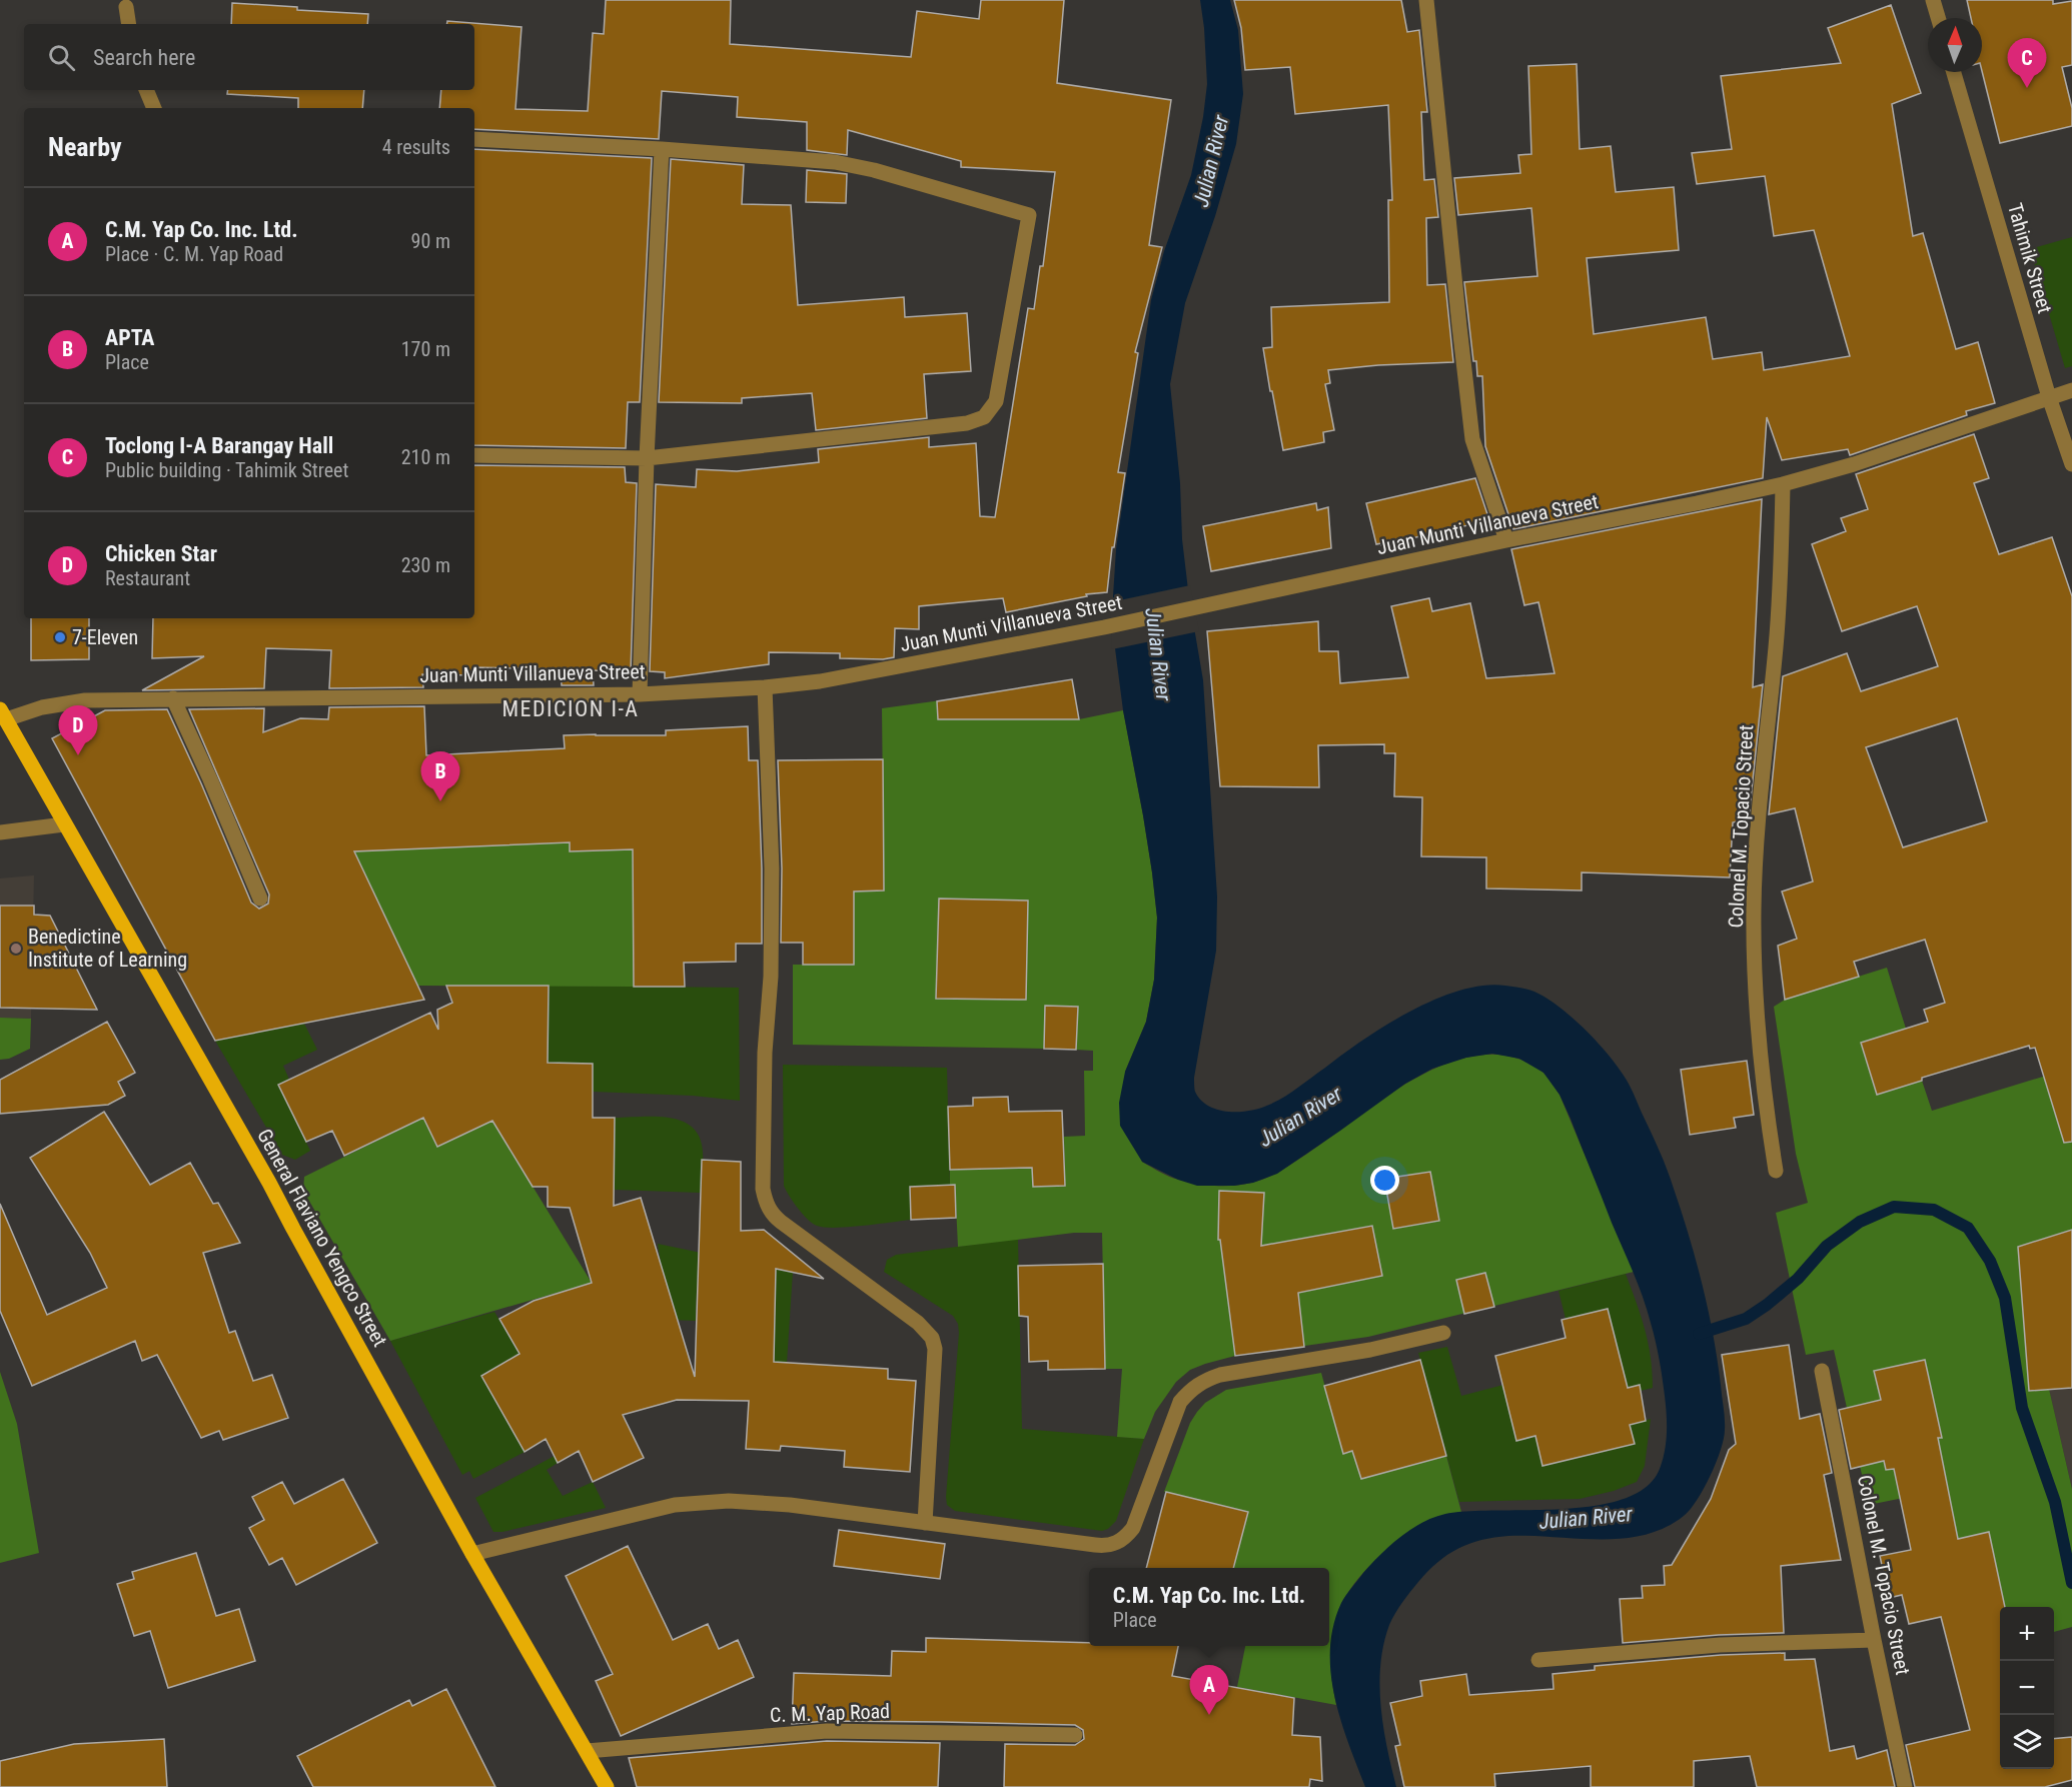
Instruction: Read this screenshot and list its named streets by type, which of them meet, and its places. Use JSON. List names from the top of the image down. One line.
{"streets":{"main road":["General Flaviano Yengco Street"],"street":["Tahimik Street","Juan Munti Villanueva Street","Colonel M. Topacio Street","C. M. Yap Road"]},"crossings":[["Tahimik Street","Juan Munti Villanueva Street"],["Juan Munti Villanueva Street","Colonel M. Topacio Street"],["Juan Munti Villanueva Street","General Flaviano Yengco Street"],["General Flaviano Yengco Street","C. M. Yap Road"]],"districts":["MEDICION I-A"],"water":["Julian River"],"places":["7-Eleven","Benedictine Institute of Learning"],"north":"top","page":{"search":"Search here","pins":["C","D","B","A"],"heading":["Nearby","4 results"],"list":[{"mark":"A","name":"C.M. Yap Co. Inc. Ltd.","note":"Place · C. M. Yap Road","value":"90 m"},{"mark":"B","name":"APTA","note":"Place","value":"170 m"},{"mark":"C","name":"Toclong I-A Barangay Hall","note":"Public building · Tahimik Street","value":"210 m"},{"mark":"D","name":"Chicken Star","note":"Restaurant","value":"230 m"}],"popup":["C.M. Yap Co. Inc. Ltd.","Place"],"map_buttons":["+","−"]}}
